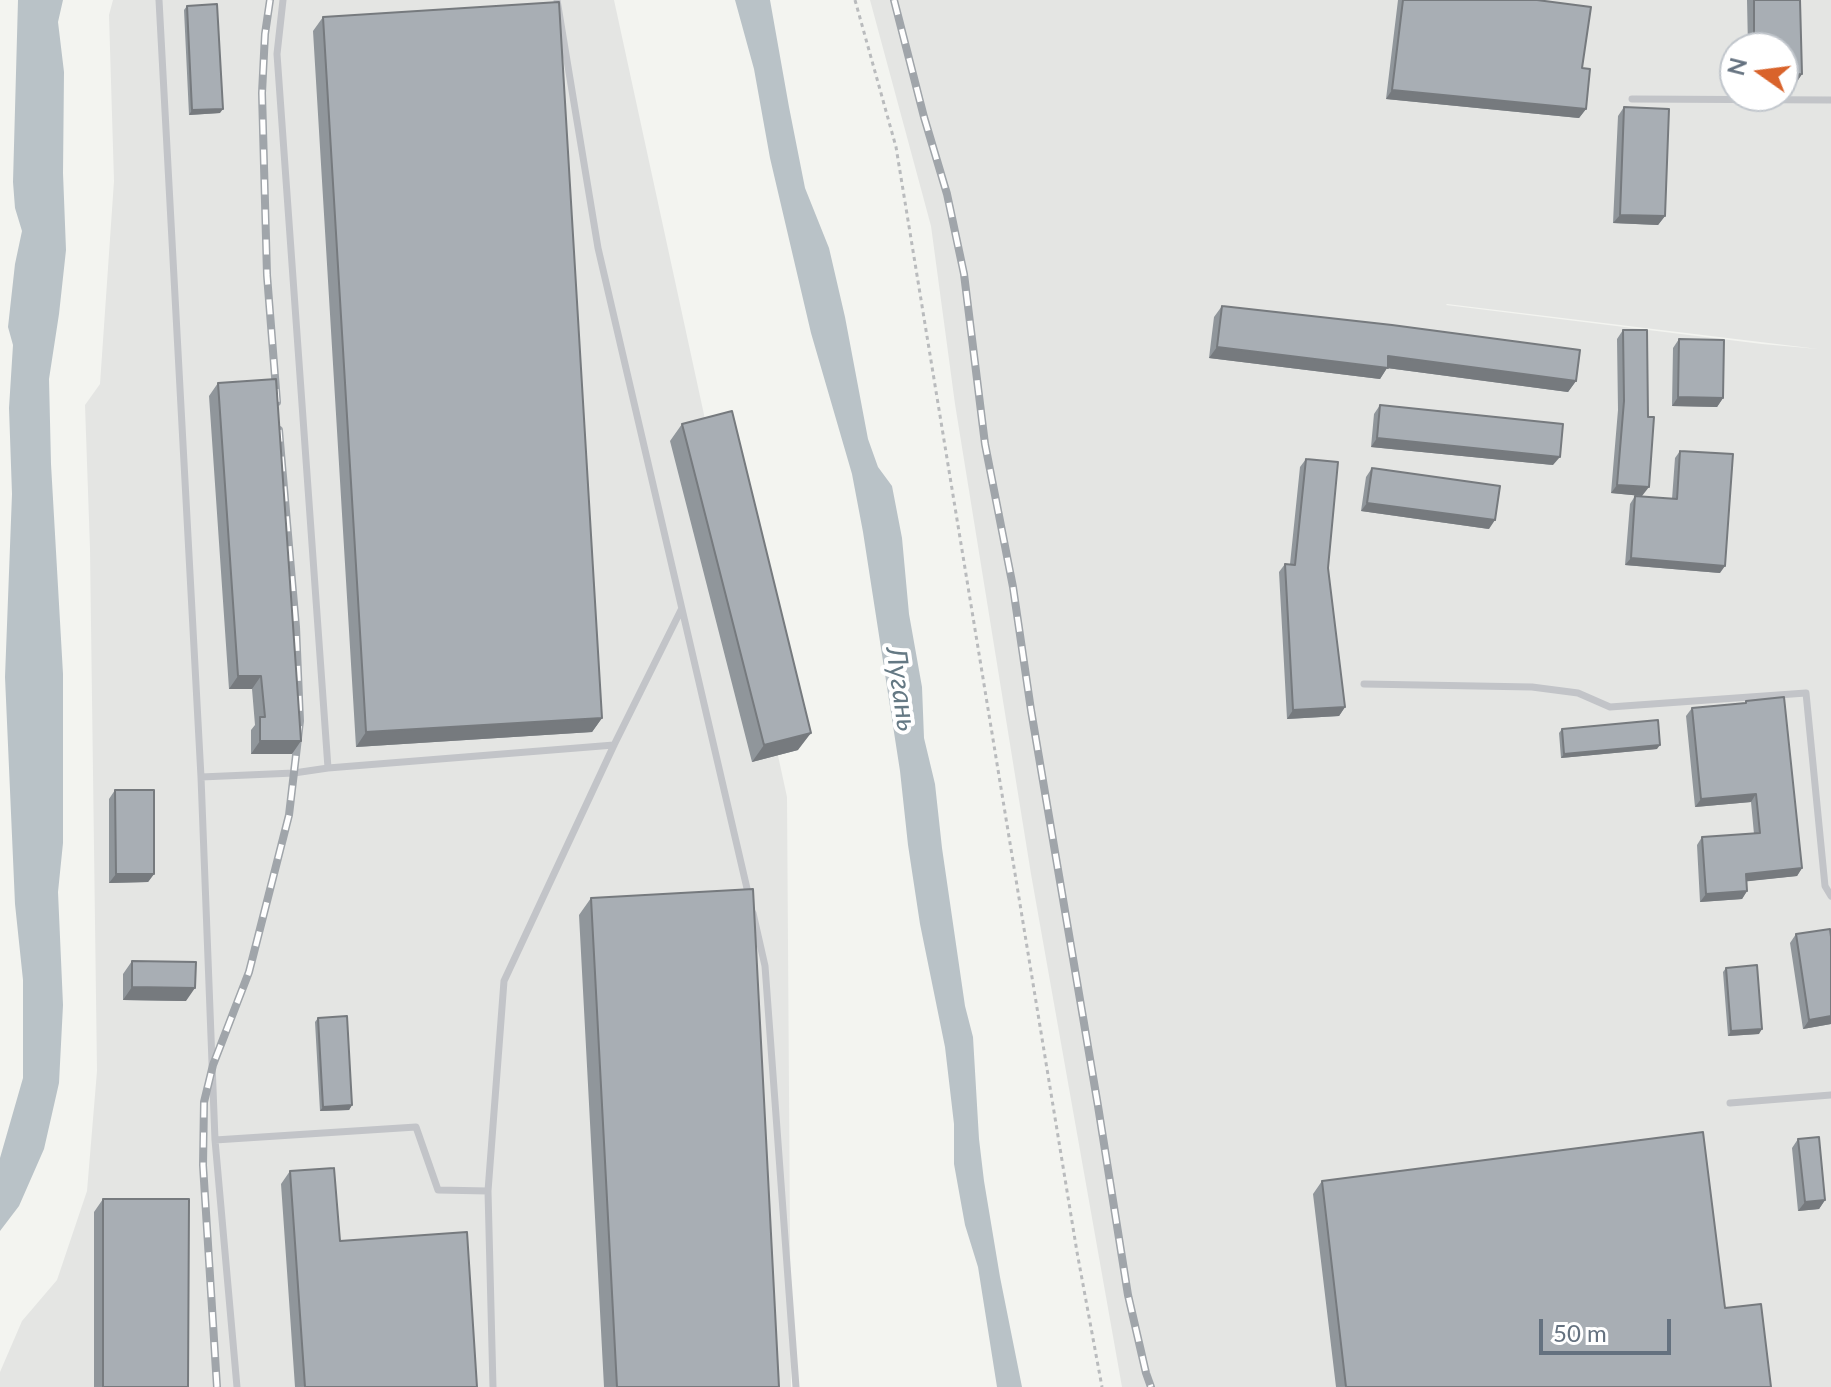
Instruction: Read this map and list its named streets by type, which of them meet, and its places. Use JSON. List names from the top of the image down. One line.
{"water":["Лугань"],"scale_bar":"50 m","north":"left"}
